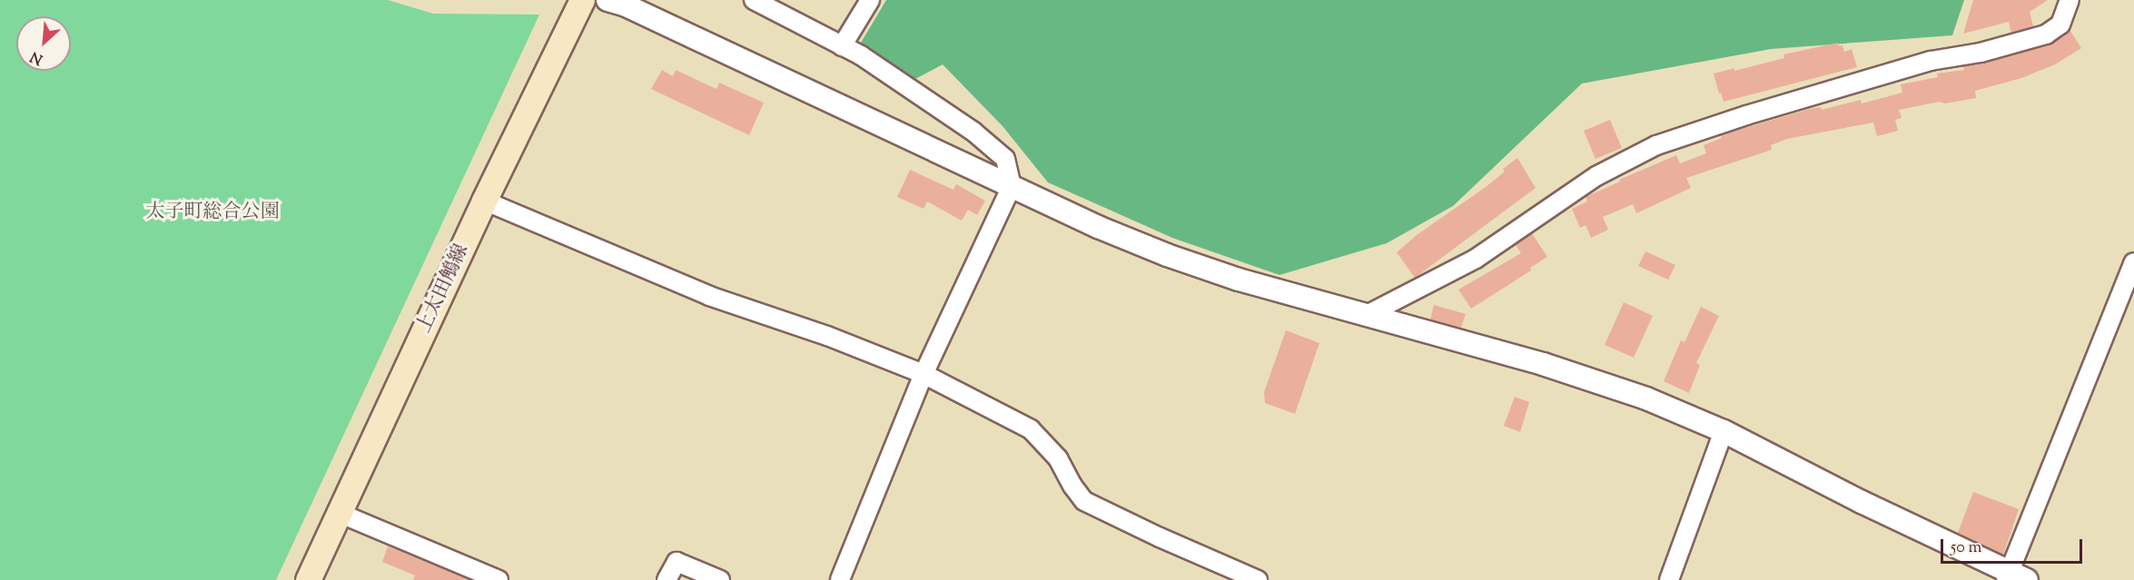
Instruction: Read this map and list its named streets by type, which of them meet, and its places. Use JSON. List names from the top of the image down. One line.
{"streets":{"main road":["上太田鵤線"]},"parks":["太子町総合公園"],"scale_bar":"50 m","north":"bottom left"}
